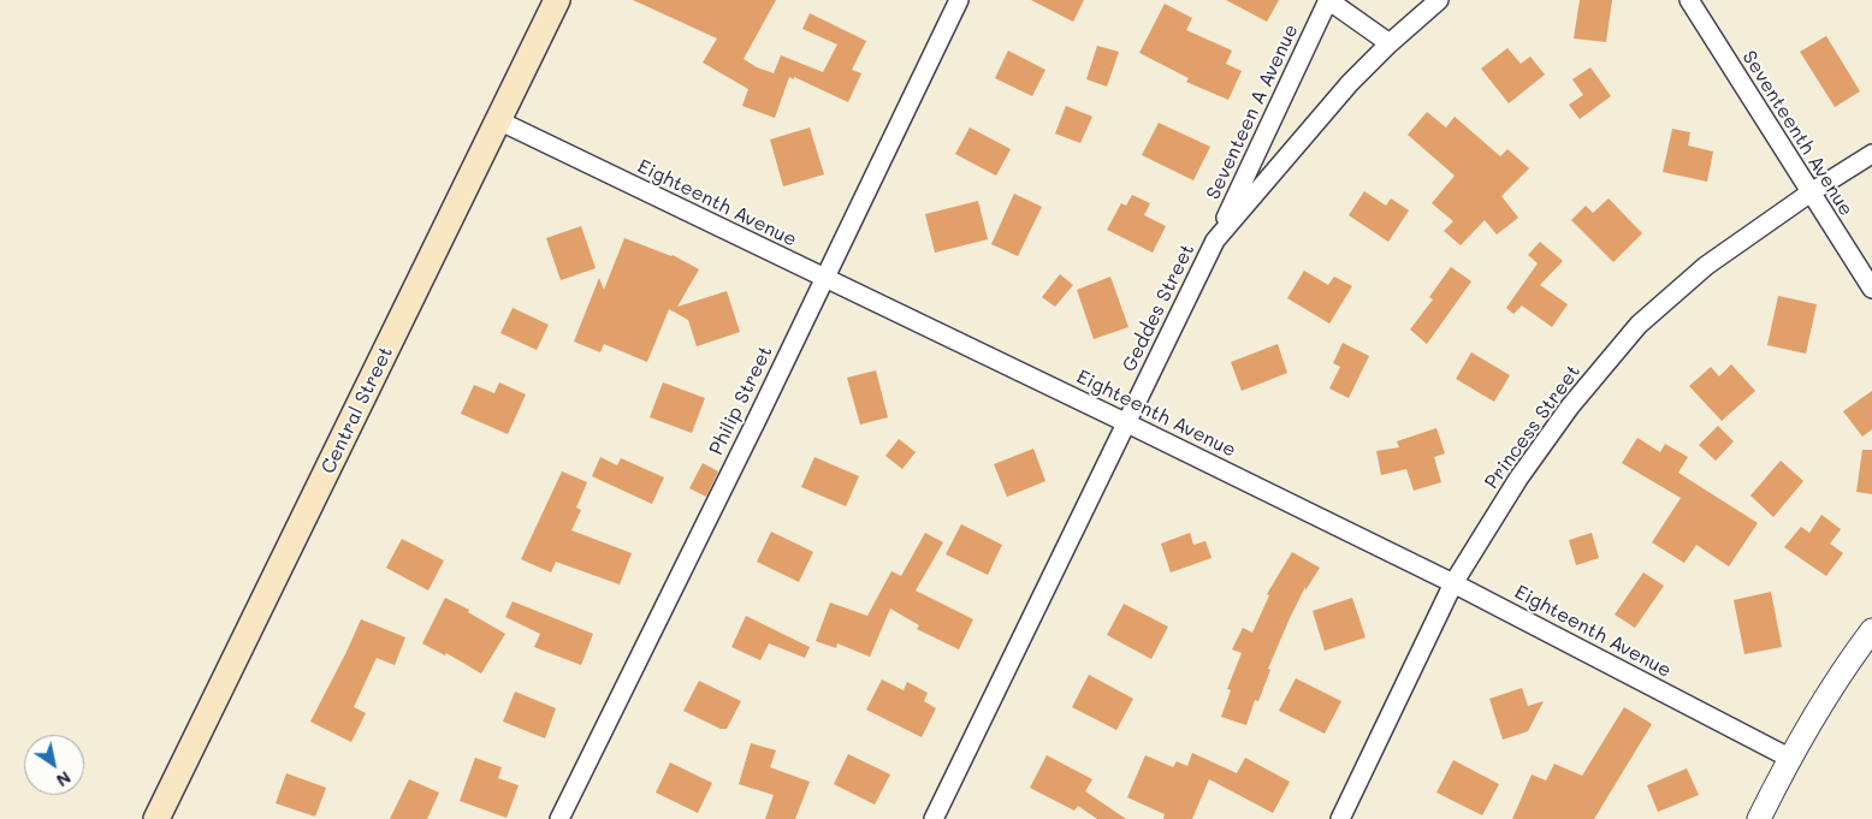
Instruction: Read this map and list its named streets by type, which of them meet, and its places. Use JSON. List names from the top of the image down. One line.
{"streets":{"main road":["Central Street"],"street":["Seventeen A Avenue","Seventeenth Avenue","Eighteenth Avenue","Geddes Street","Philip Street","Princess Street"]},"crossings":[["Seventeen A Avenue","Geddes Street"],["Seventeenth Avenue","Princess Street"],["Eighteenth Avenue","Geddes Street"],["Eighteenth Avenue","Philip Street"],["Eighteenth Avenue","Central Street"],["Eighteenth Avenue","Princess Street"]],"north":"bottom right"}
